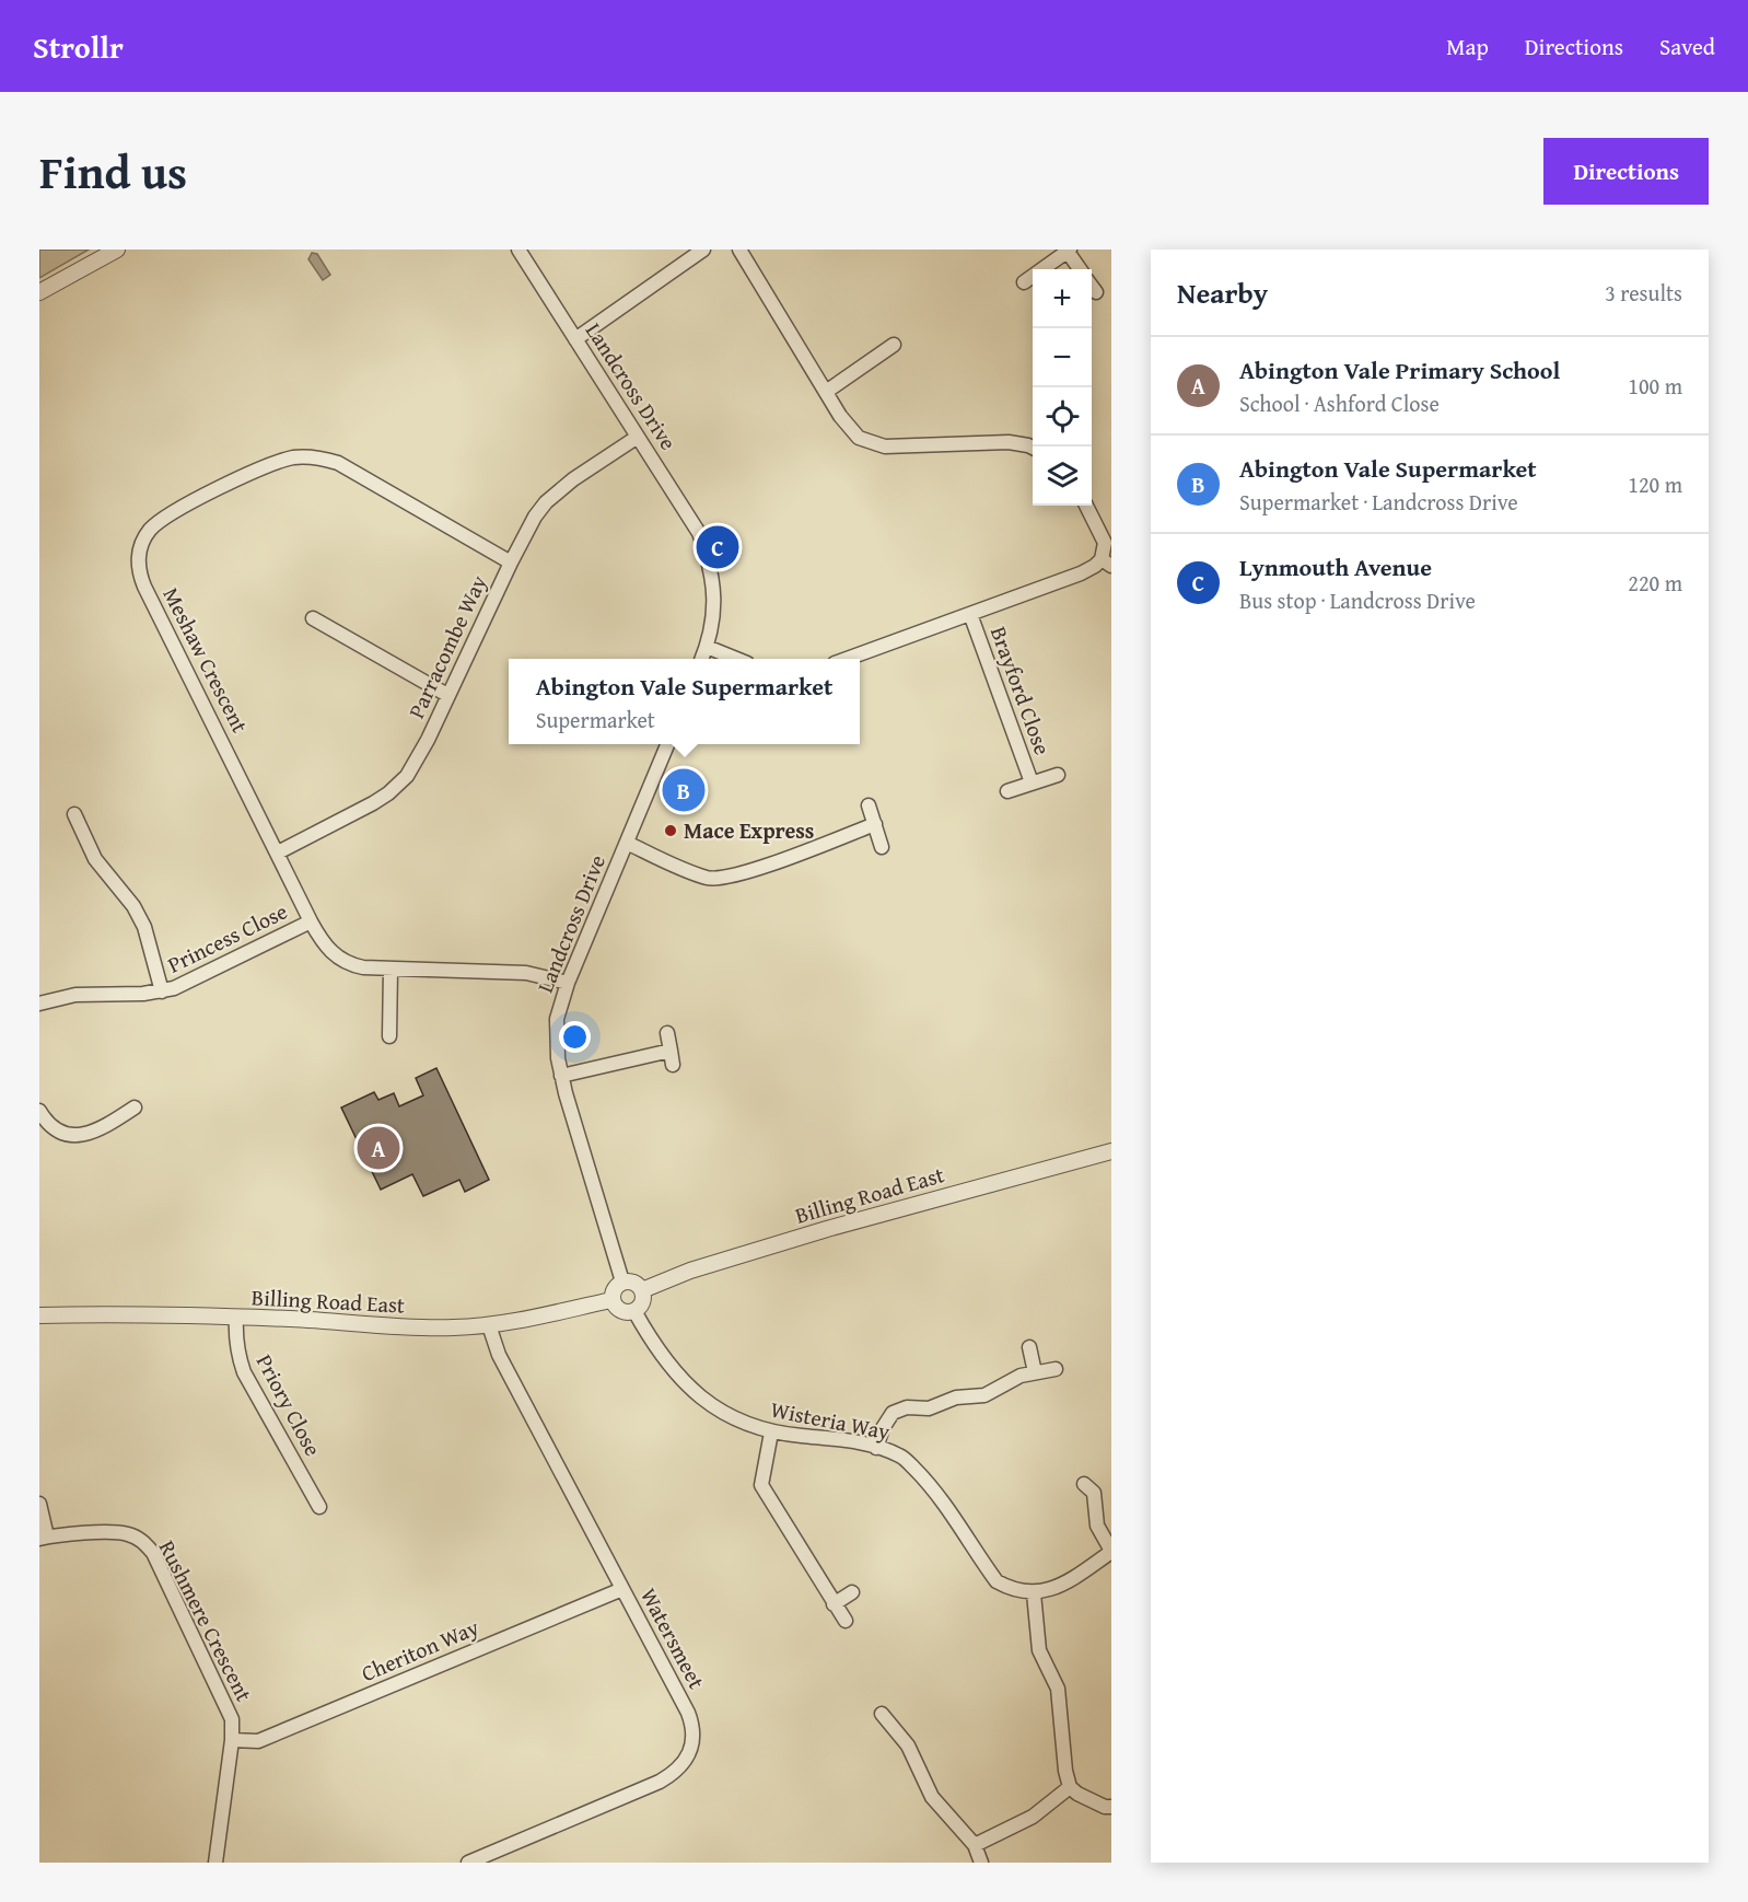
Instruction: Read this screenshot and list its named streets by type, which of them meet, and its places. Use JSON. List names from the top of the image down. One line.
{"streets":{"street":["Landcross Drive","Parracombe Way","Meshaw Crescent","Brayford Close","Princess Close","Billing Road East","Priory Close","Wisteria Way","Rushmere Crescent","Watersmeet","Cheriton Way"]},"crossings":[["Landcross Drive","Parracombe Way"],["Landcross Drive","Meshaw Crescent"],["Landcross Drive","Billing Road East"],["Landcross Drive","Wisteria Way"],["Parracombe Way","Meshaw Crescent"],["Meshaw Crescent","Princess Close"],["Billing Road East","Priory Close"],["Billing Road East","Wisteria Way"],["Billing Road East","Watersmeet"],["Rushmere Crescent","Cheriton Way"],["Watersmeet","Cheriton Way"]],"places":["Mace Express"],"page":{"header":"Strollr","nav":["Map","Directions","Saved"],"title":"Find us","buttons":"Directions","heading":["Nearby","3 results"],"map_buttons":["+","−"],"list":[{"mark":"A","name":"Abington Vale Primary School","note":"School · Ashford Close","value":"100 m"},{"mark":"B","name":"Abington Vale Supermarket","note":"Supermarket · Landcross Drive","value":"120 m"},{"mark":"C","name":"Lynmouth Avenue","note":"Bus stop · Landcross Drive","value":"220 m"}],"pins":["C","B","A"],"popup":["Abington Vale Supermarket","Supermarket"]}}
